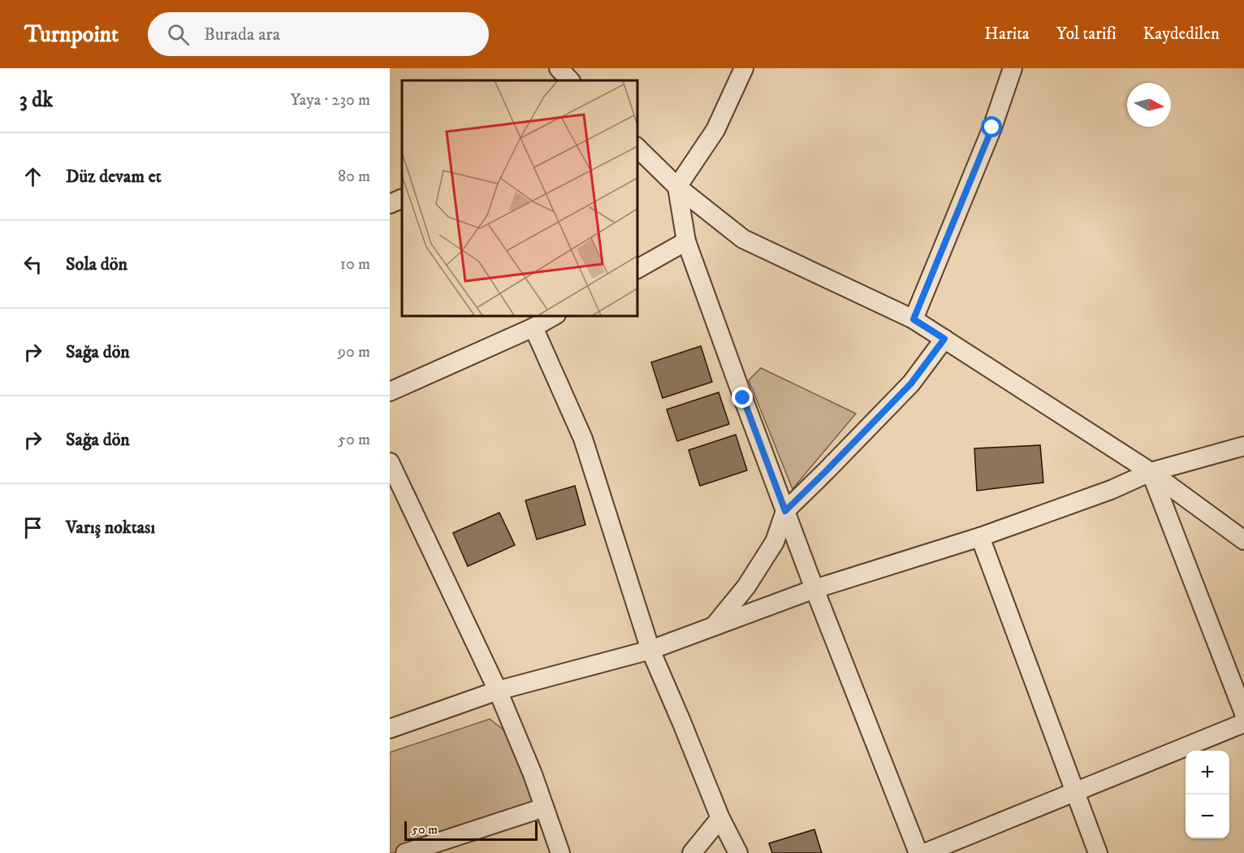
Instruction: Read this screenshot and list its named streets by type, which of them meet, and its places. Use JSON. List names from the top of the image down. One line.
{"scale_bar":"50 m","north":"right","page":{"header":"Turnpoint","search":"Burada ara","nav":["Harita","Yol tarifi","Kaydedilen"],"heading":["3 dk","Yaya · 230 m"],"list":[["Düz devam et","80 m"],["Sola dön","10 m"],["Sağa dön","90 m"],["Sağa dön","50 m"],"Varış noktası"],"map_buttons":["+","−"],"scale":"50 m"}}
